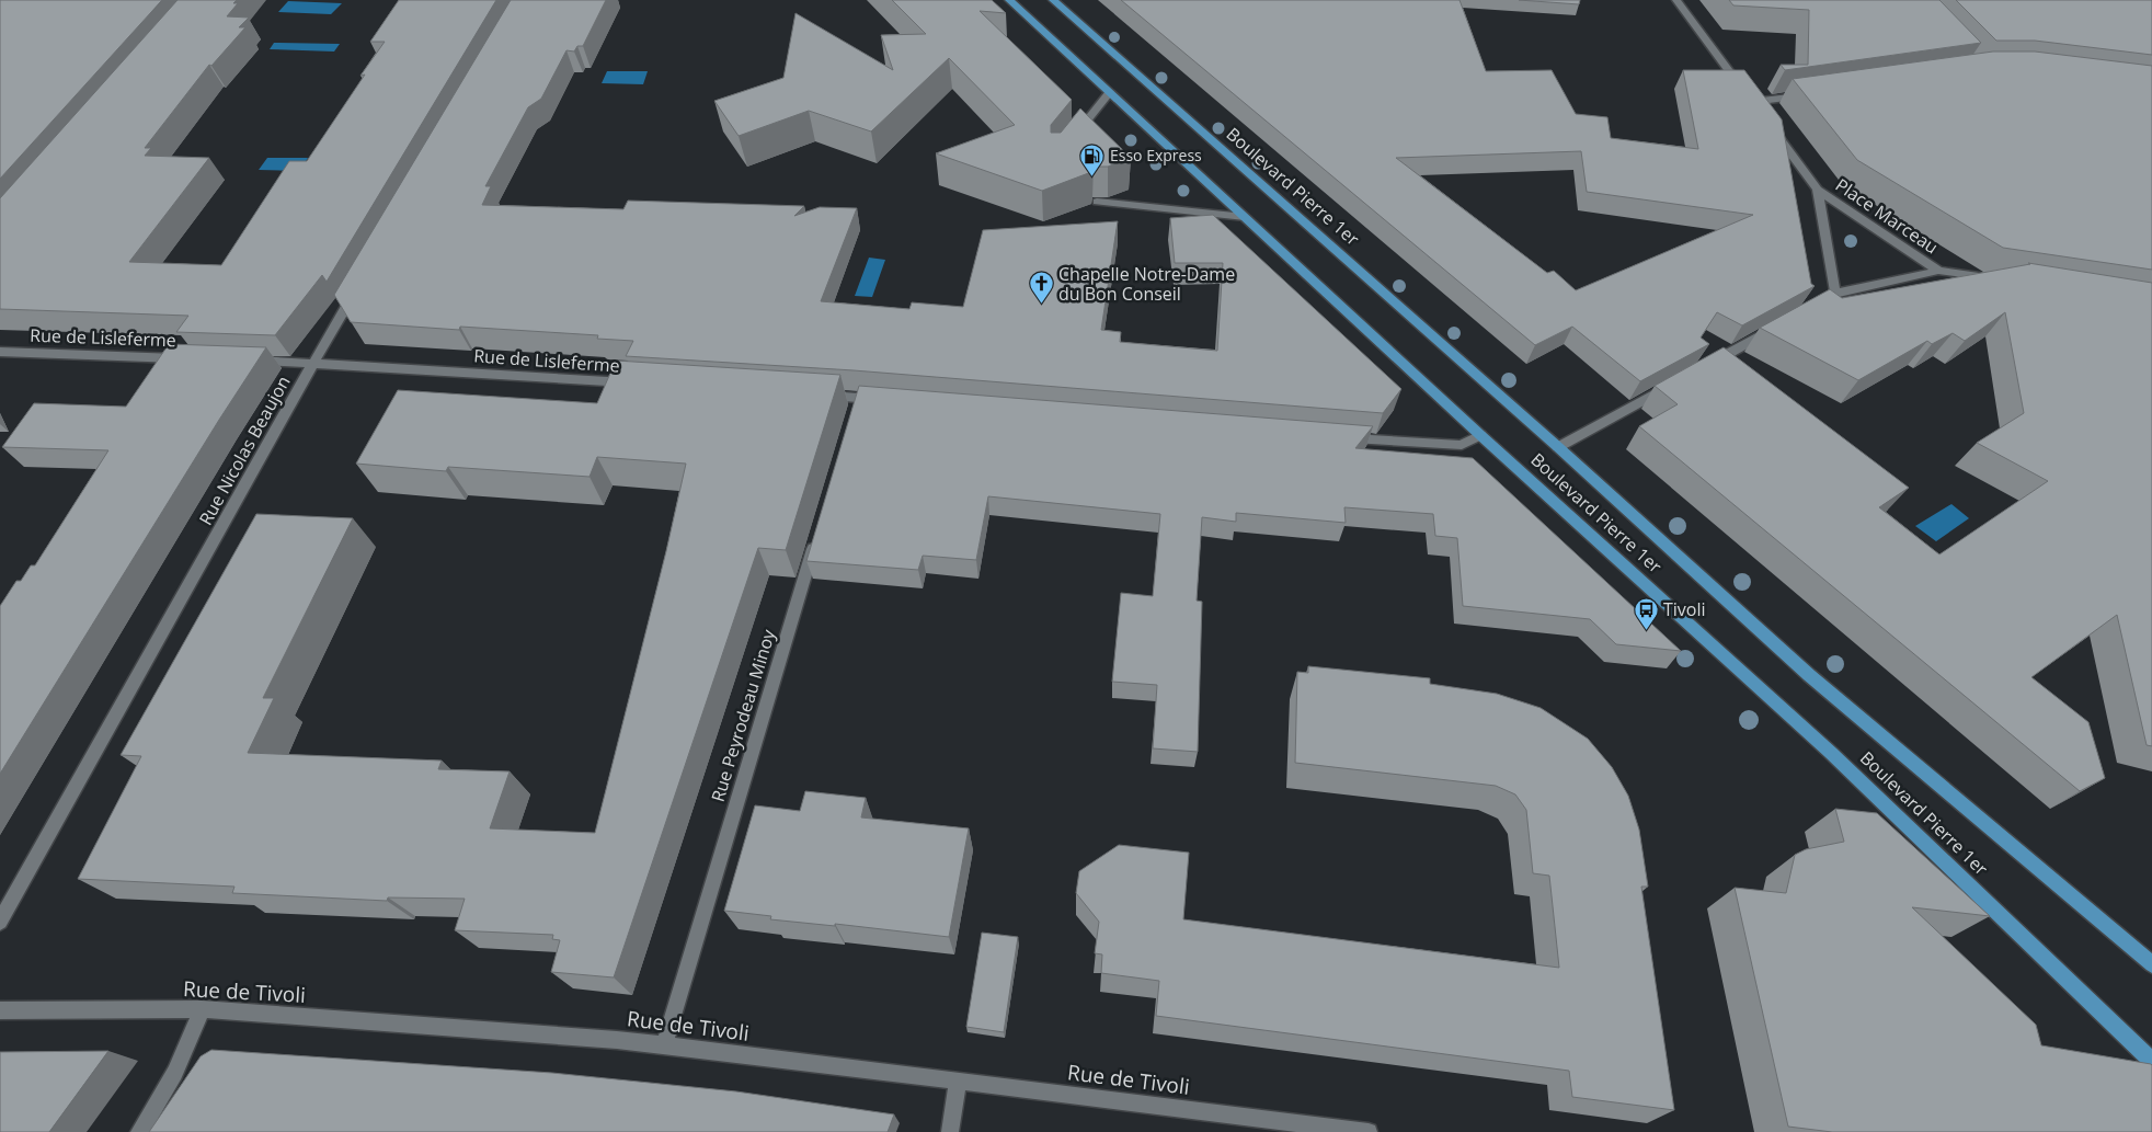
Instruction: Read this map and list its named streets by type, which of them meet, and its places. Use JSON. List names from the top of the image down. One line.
{"streets":{"main road":["Boulevard Pierre 1er"],"street":["Place Marceau","Rue de Lisleferme","Rue Nicolas Beaujon","Rue Peyrodeau Minoy","Rue de Tivoli"]},"crossings":[["Rue de Lisleferme","Rue Nicolas Beaujon"],["Rue Peyrodeau Minoy","Rue de Tivoli"]],"places":{"fuel station":["Esso Express"],"church":["Chapelle Notre-Dame du Bon Conseil"],"bus stop":["Tivoli"]}}
